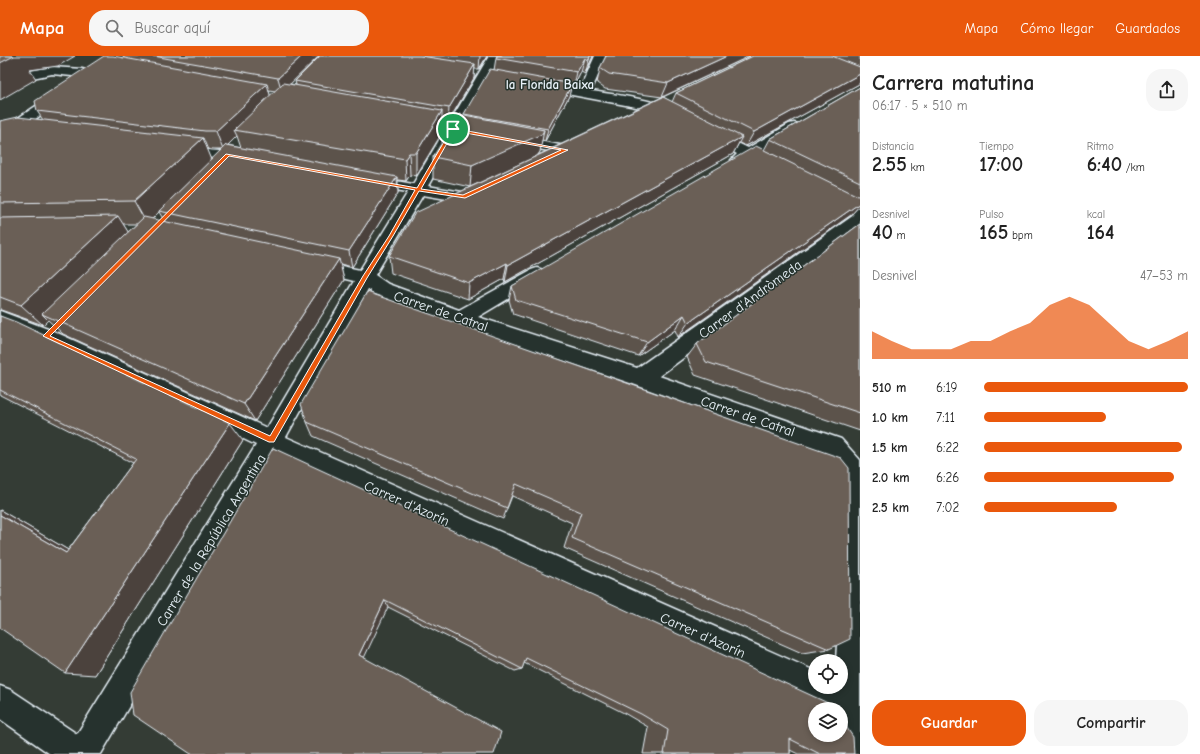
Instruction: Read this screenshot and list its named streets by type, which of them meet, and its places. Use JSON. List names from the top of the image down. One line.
{"streets":{"street":["Carrer d'Andròmeda","Carrer de Catral","Carrer d'Azorín","Carrer de la República Argentina"]},"crossings":[["Carrer d'Andròmeda","Carrer de Catral"],["Carrer de Catral","Carrer de la República Argentina"],["Carrer d'Azorín","Carrer de la República Argentina"]],"districts":["la Florida Baixa"],"page":{"header":"Mapa","search":"Buscar aquí","nav":["Mapa","Cómo llegar","Guardados"],"heading":["Carrera matutina","06:17 · 5 × 510 m"],"stats":[["Distancia","2.55 km"],["Tiempo","17:00"],["Ritmo","6:40 /km"],["Desnivel","40 m"],["Pulso","165 bpm"],["kcal","164"]],"chart":["Desnivel","47–53 m"],"list":[{"name":"510 m","note":"6:19"},{"name":"1.0 km","note":"7:11"},{"name":"1.5 km","note":"6:22"},{"name":"2.0 km","note":"6:26"},{"name":"2.5 km","note":"7:02"}],"buttons":["Guardar","Compartir"]}}
